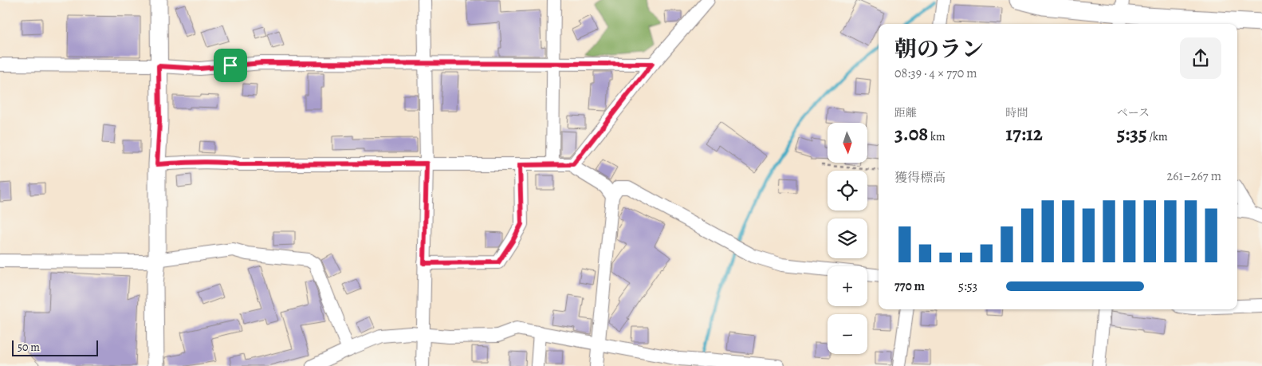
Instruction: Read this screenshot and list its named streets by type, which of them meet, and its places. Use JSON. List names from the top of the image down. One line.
{"scale_bar":"50 m","north":"bottom","page":{"heading":["朝のラン","08:39 · 4 × 770 m"],"stats":[["距離","3.08 km"],["時間","17:12"],["ペース","5:35 /km"]],"map_buttons":["+","−"],"chart":["獲得標高","261–267 m"],"list":[{"name":"770 m","note":"5:53"}],"scale":"50 m"}}
